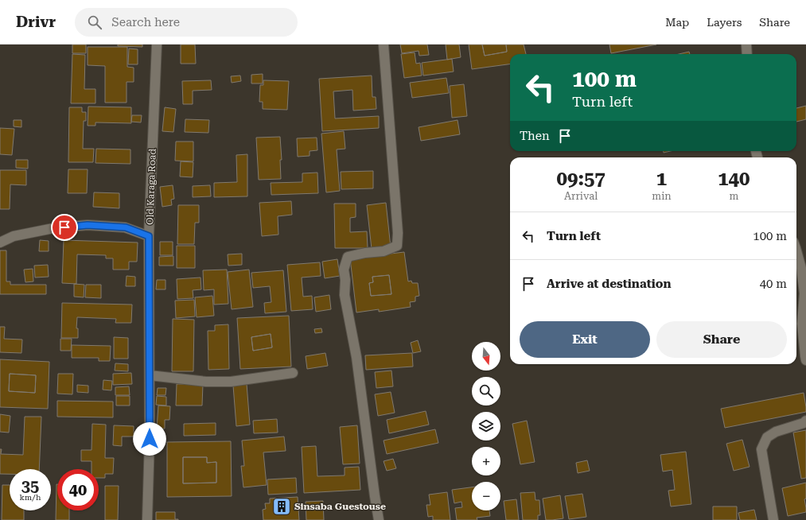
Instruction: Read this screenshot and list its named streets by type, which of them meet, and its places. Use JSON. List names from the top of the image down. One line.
{"streets":{"street":["Old Karaga Road"]},"places":{"building":["Sinsaba Guestouse"]},"north":"bottom","page":{"header":"Drivr","search":"Search here","nav":["Map","Layers","Share"],"turn":["100 m","Turn left"],"then":"Then","eta":["09:57","Arrival","1","min","140","m"],"list":[{"name":"Turn left","value":"100 m"},{"name":"Arrive at destination","value":"40 m"}],"buttons":["Exit","Share"],"map_buttons":["+","−"],"speed":"35 km/h","limit":"40"}}
